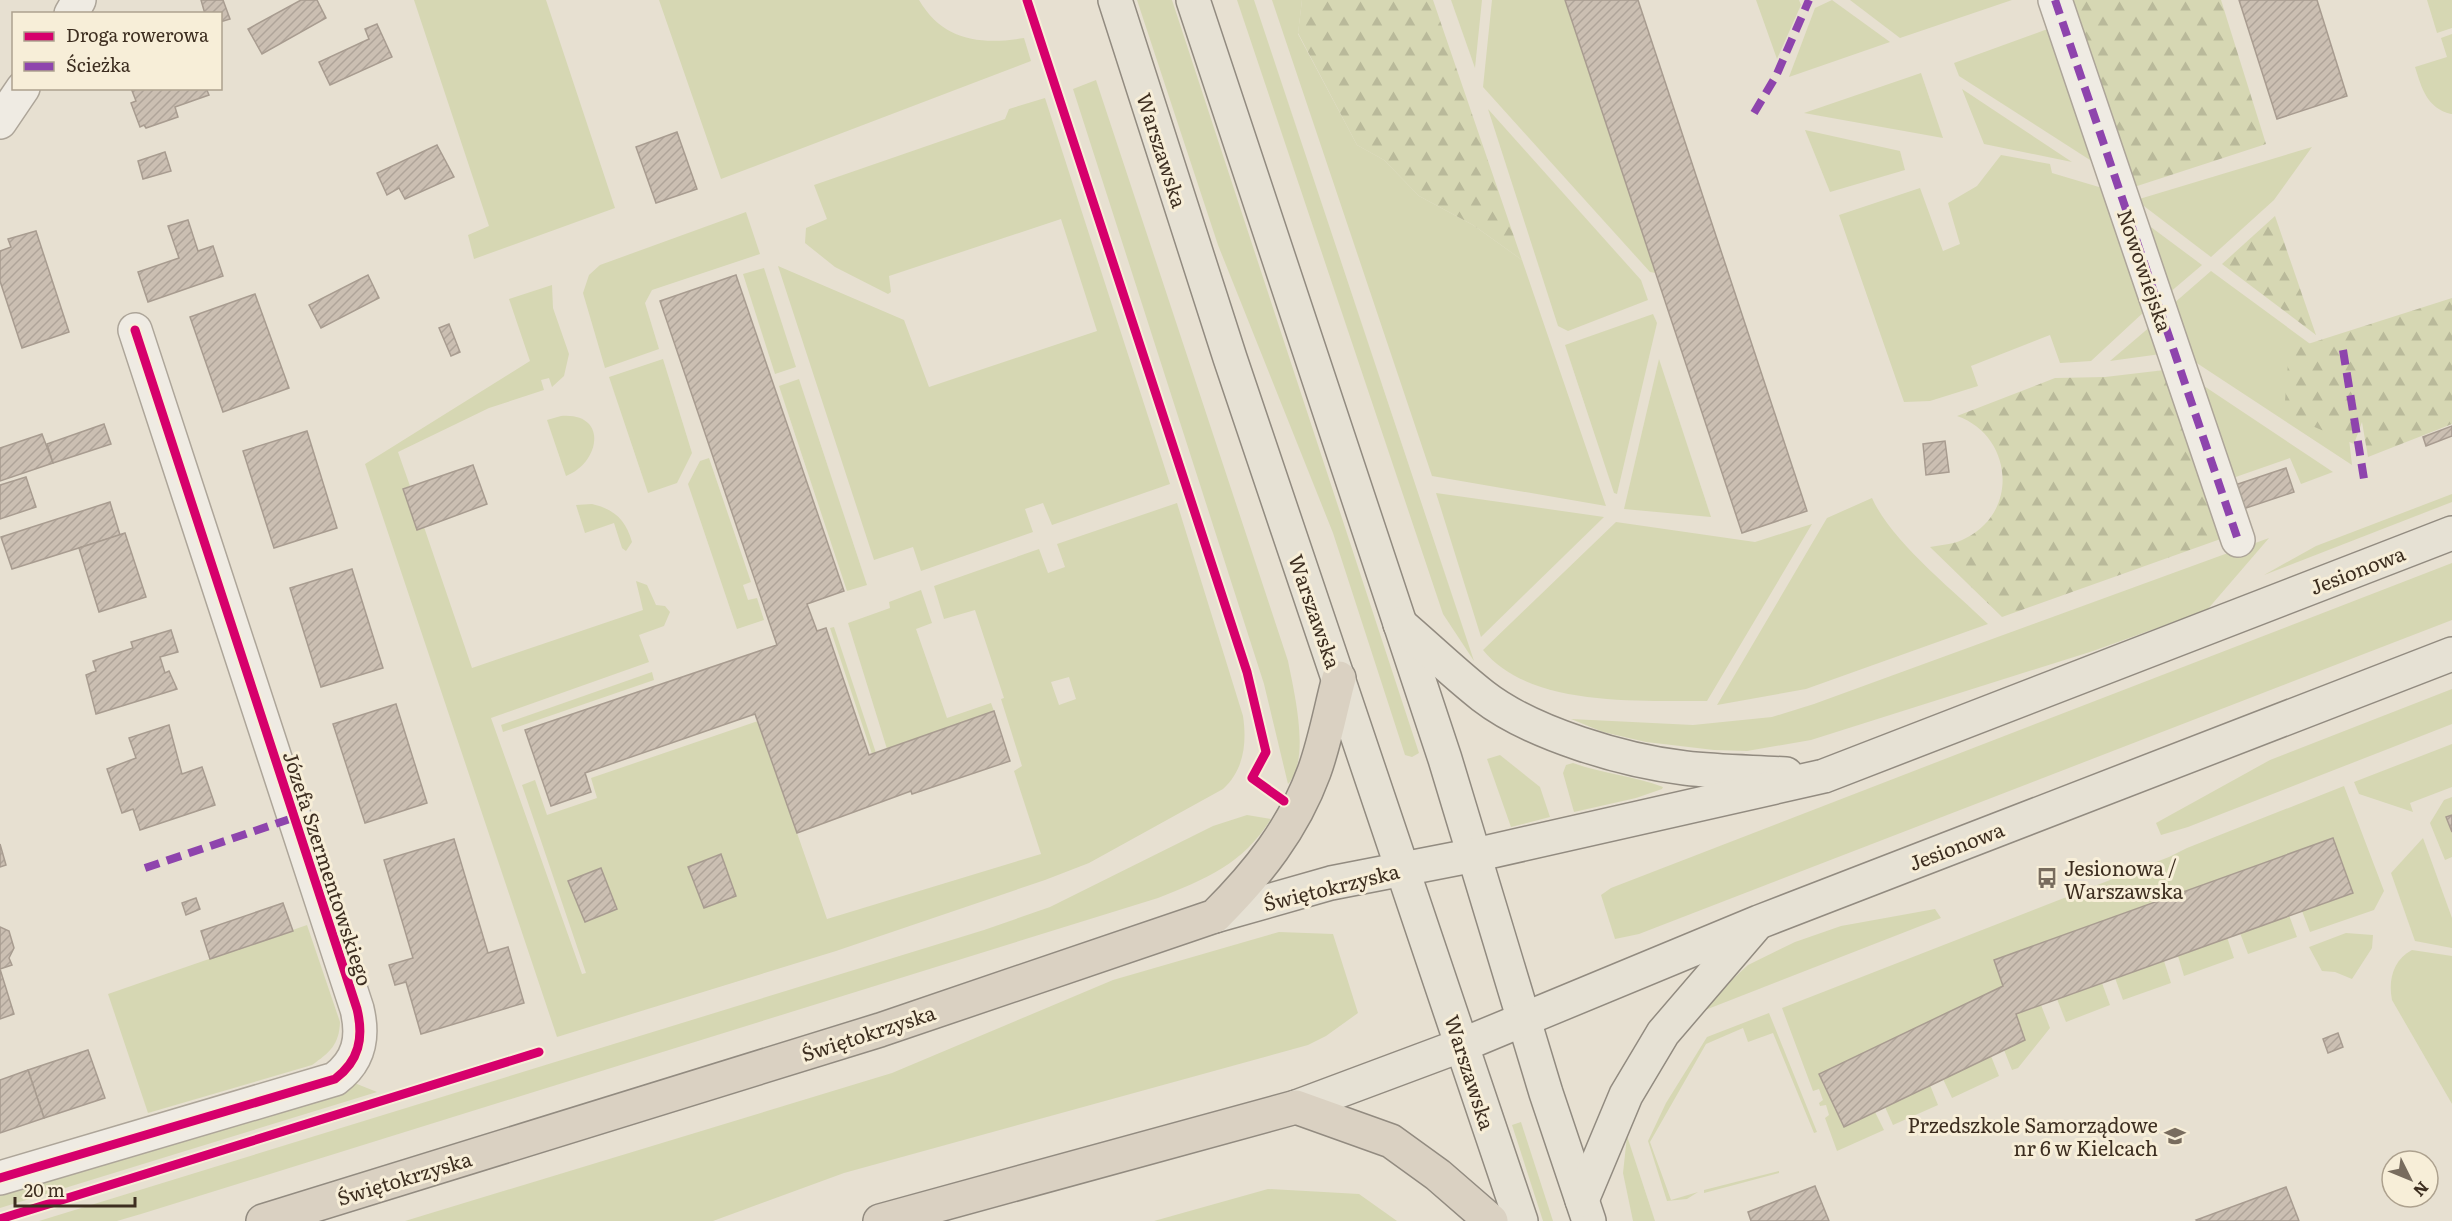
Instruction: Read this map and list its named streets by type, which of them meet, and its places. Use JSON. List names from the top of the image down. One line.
{"streets":{"highway":["Świętokrzyska"],"main road":["Warszawska","Jesionowa"],"street":["Nowowiejska","Józefa Szermentowskiego"]},"crossings":[["Warszawska","Jesionowa"],["Warszawska","Świętokrzyska"],["Jesionowa","Świętokrzyska"]],"places":{"bus stop":["Jesionowa / Warszawska"],"school or university":["Przedszkole Samorządowe nr 6 w Kielcach"]},"legend":["Droga rowerowa","Ścieżka"],"scale_bar":"20 m","north":"bottom right"}
